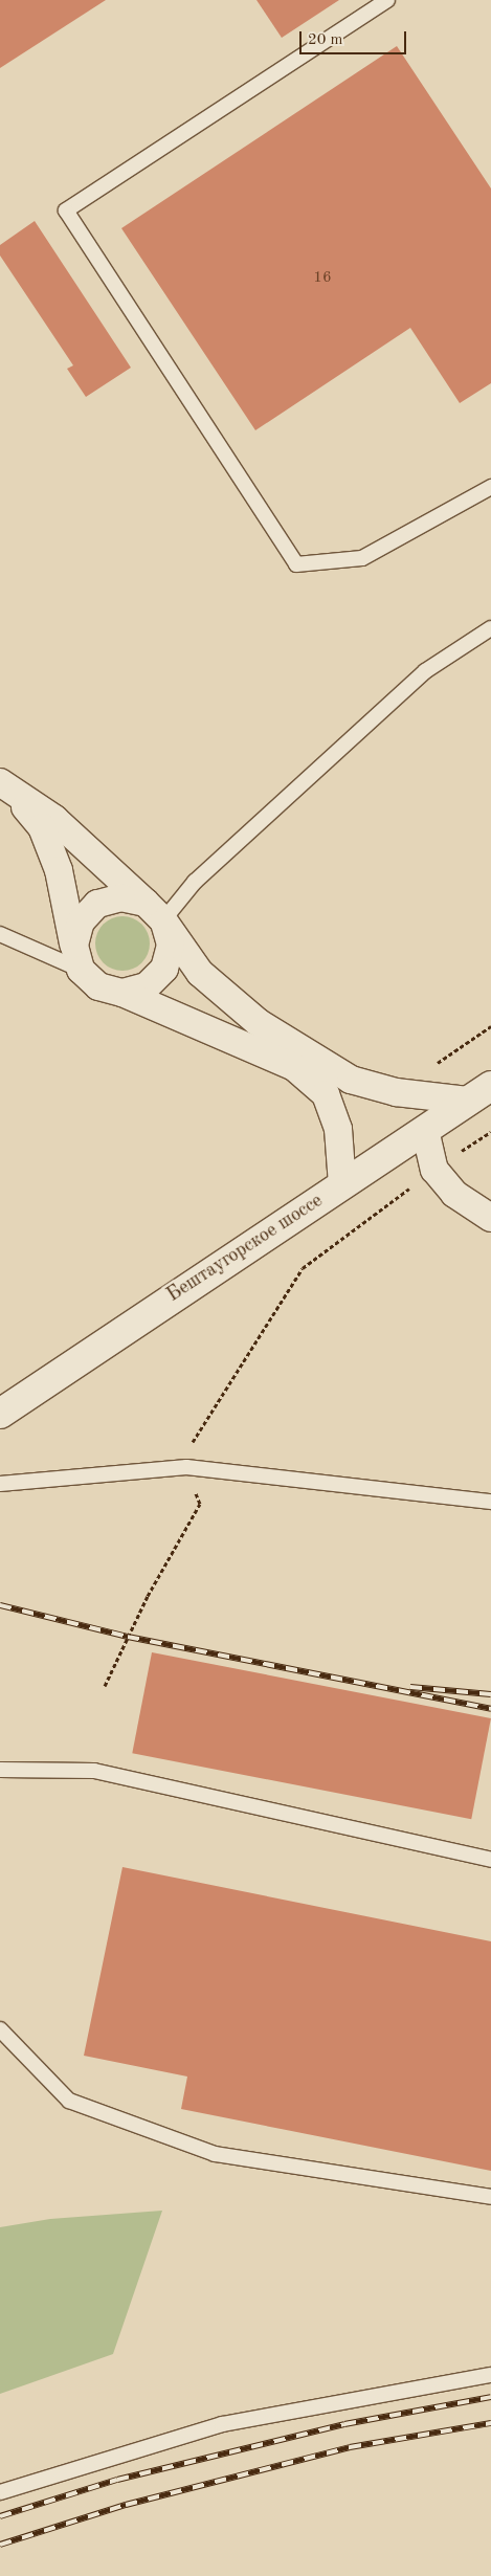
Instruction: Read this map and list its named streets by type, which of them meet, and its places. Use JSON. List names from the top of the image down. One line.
{"streets":{"main road":["Бештаугорское шоссе"]},"house_numbers":["16"],"scale_bar":"20 m"}
